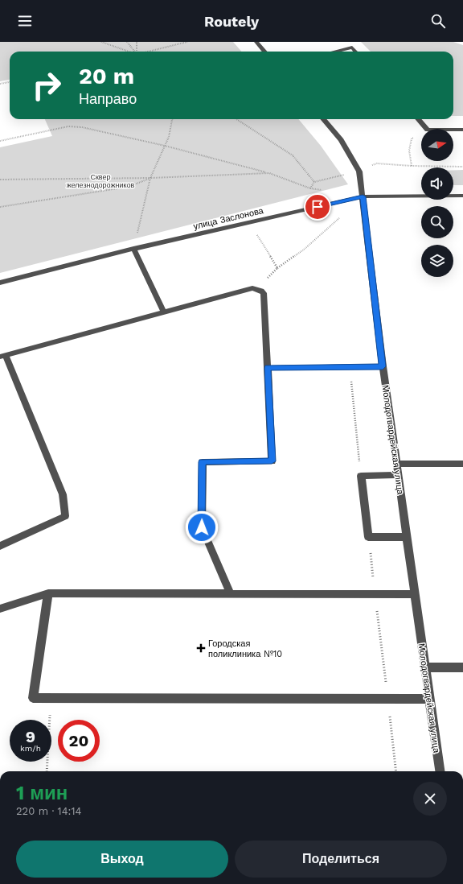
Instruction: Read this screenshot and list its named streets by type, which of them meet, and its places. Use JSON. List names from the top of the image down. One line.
{"streets":{"street":["улица Заслонова","Молодогвардейская улица"]},"crossings":[["улица Заслонова","Молодогвардейская улица"]],"parks":["Сквер железнодорожников"],"places":{"health":["Городская поликлиника №10"]},"north":"right","page":{"header":"Routely","turn":["20 m","Направо"],"speed":"9 km/h","limit":"20","heading":["1 мин","220 m · 14:14"],"buttons":["Выход","Поделиться"]}}
